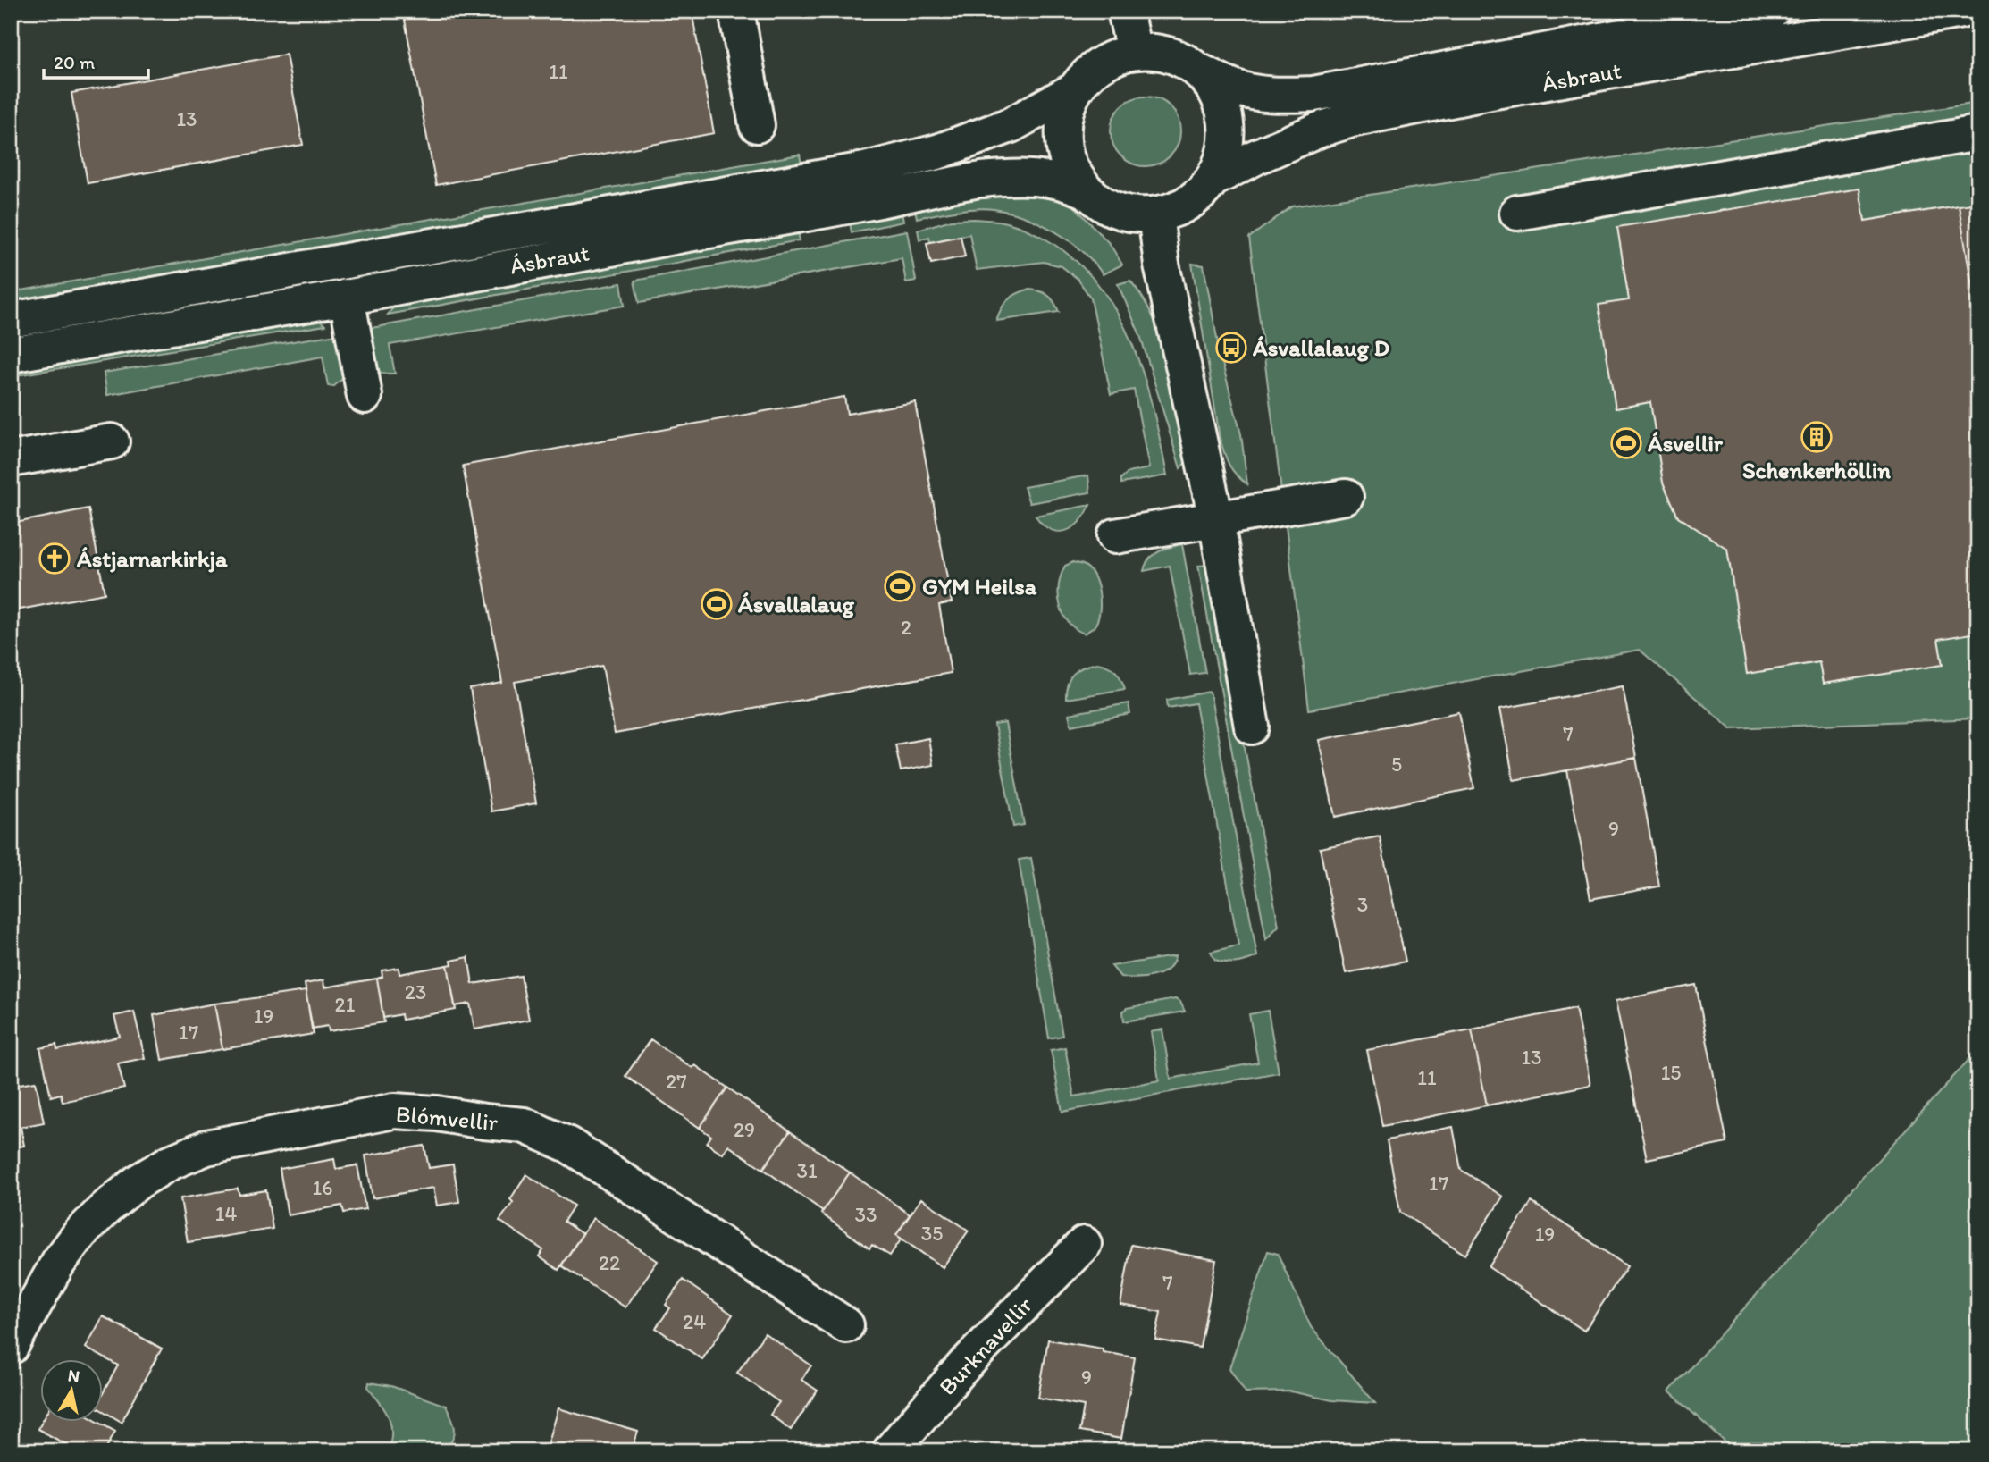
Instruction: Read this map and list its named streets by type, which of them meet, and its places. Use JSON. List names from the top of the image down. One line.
{"streets":{"street":["Ásbraut","Blómvellir","Burknavellir"]},"places":{"bus stop":["Ásvallalaug D"],"building":["Schenkerhöllin"],"sports":["Ásvellir","GYM Heilsa","Ásvallalaug"],"church":["Ástjarnarkirkja"]},"house_numbers":["11","13","2","7","5","9","3","23","21","19","17","13","15","11","27","29","31","17","16","14","33","35","19","22","7","24","9"],"scale_bar":"20 m","north":"top"}
